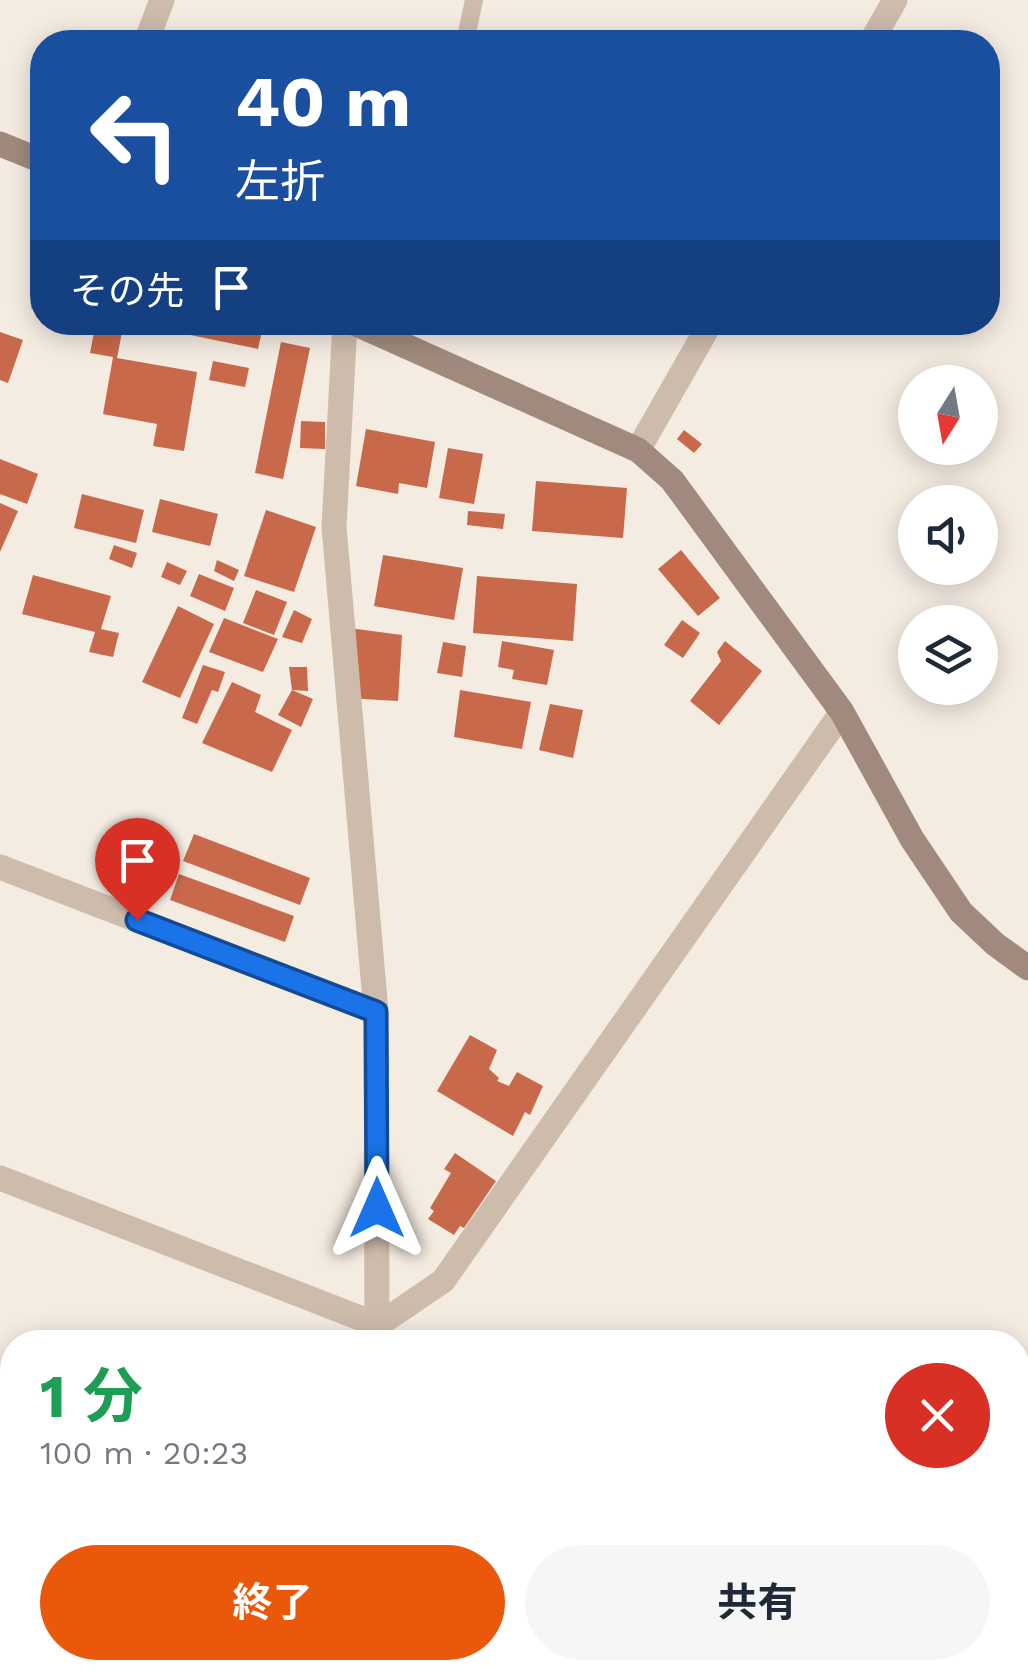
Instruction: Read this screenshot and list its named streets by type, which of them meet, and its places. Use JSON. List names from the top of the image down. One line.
{"north":"bottom","page":{"turn":["40 m","左折"],"then":"その先","heading":["1 分","100 m · 20:23"],"buttons":["終了","共有"]}}
